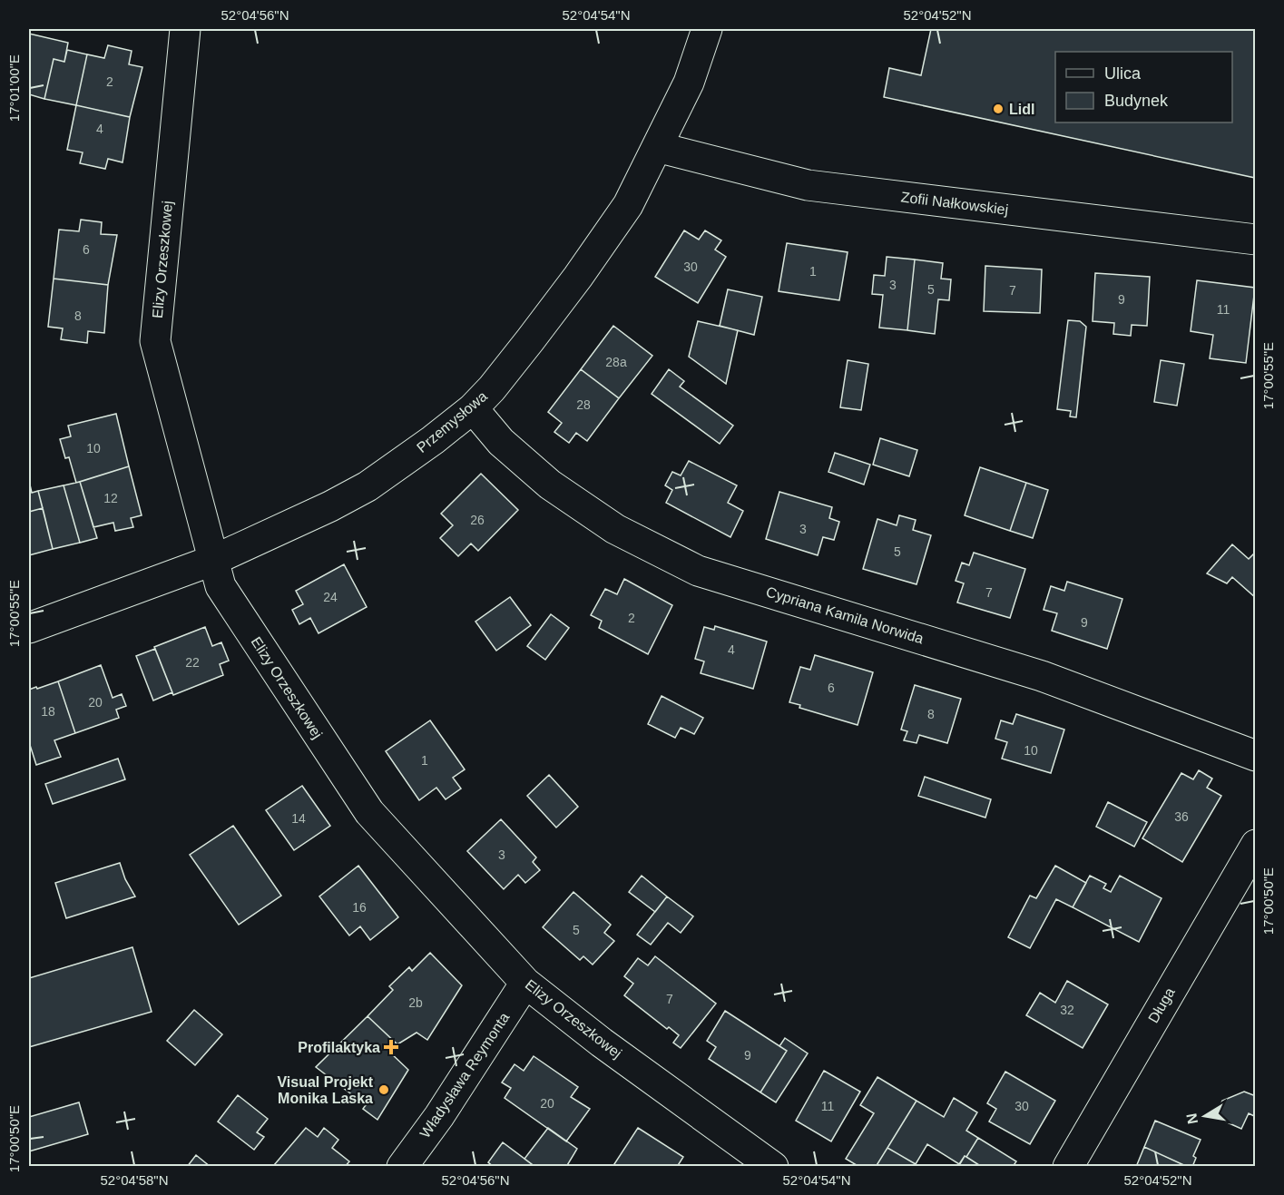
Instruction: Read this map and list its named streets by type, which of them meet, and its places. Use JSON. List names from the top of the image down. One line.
{"streets":{"street":["Zofii Nałkowskiej","Elizy Orzeszkowej","Przemysłowa","Cypriana Kamila Norwida","Długa","Władysława Reymonta"]},"crossings":[["Zofii Nałkowskiej","Przemysłowa"],["Elizy Orzeszkowej","Przemysłowa"],["Elizy Orzeszkowej","Władysława Reymonta"],["Przemysłowa","Cypriana Kamila Norwida"]],"places":{"other":["Lidl","Visual Projekt Monika Laska"],"health":["Profilaktyka"]},"house_numbers":["2","4","6","30","1","3","5","7","9","11","8","28a","28","10","12","26","3","5","7","24","2","9","4","22","6","20","18","8","10","1","36","14","3","16","5","7","2b","32","9","20","11","30"],"legend":["Ulica","Budynek"],"north":"left","coordinates":["52°04'56\"N","52°04'54\"N","52°04'52\"N","17°01'00\"E","17°00'55\"E","17°00'50\"E","52°04'58\"N"]}
